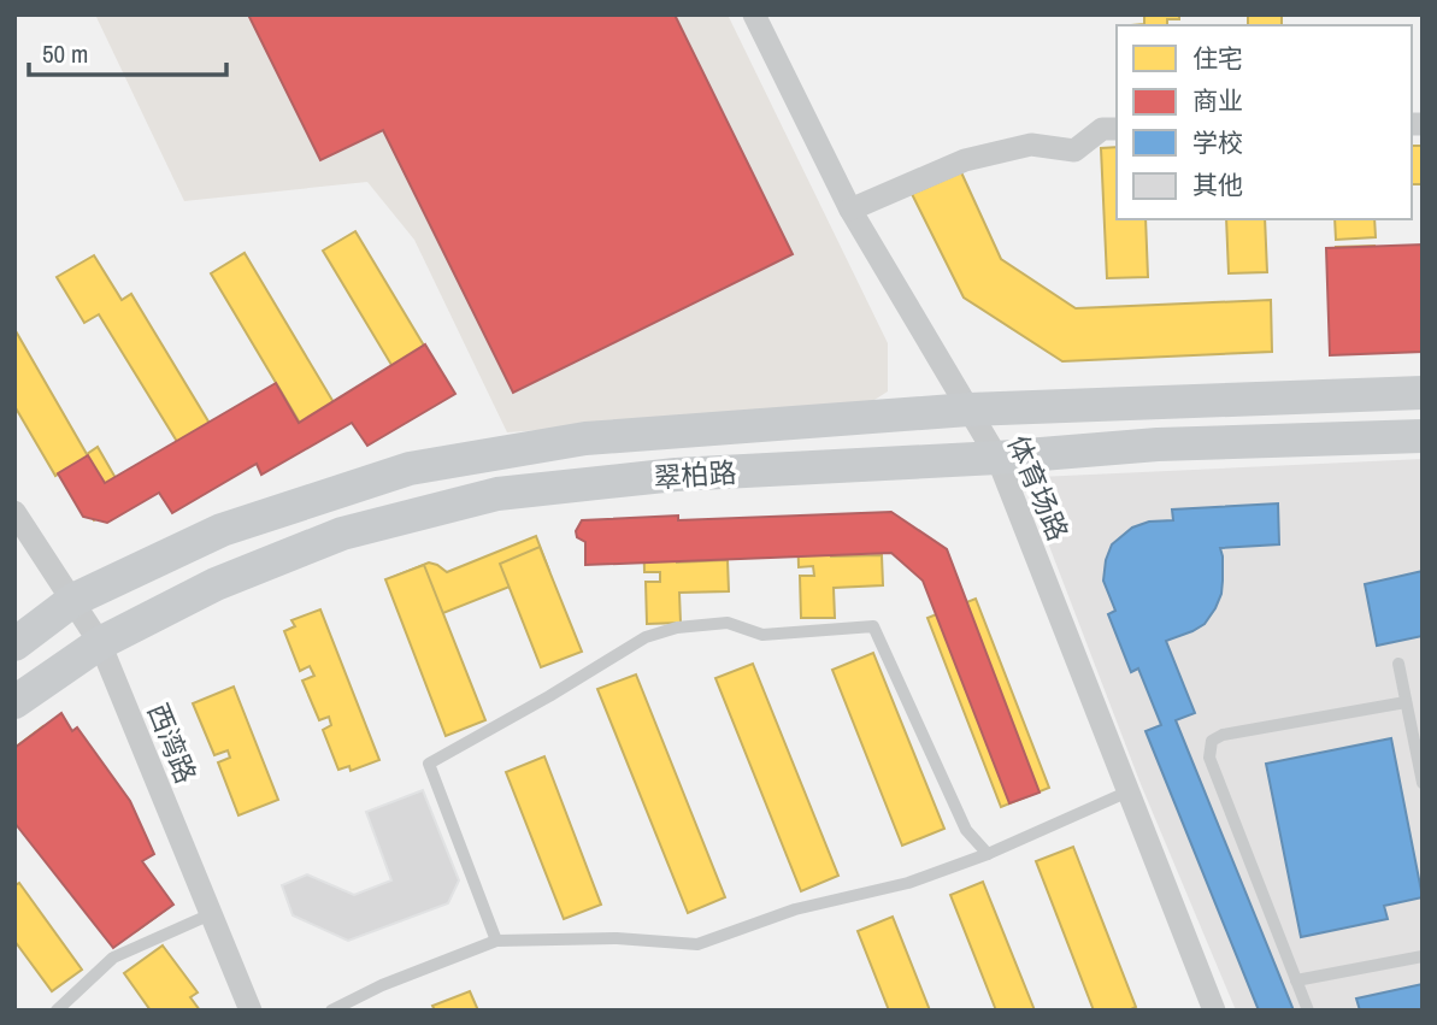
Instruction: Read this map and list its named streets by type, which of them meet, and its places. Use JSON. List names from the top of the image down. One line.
{"streets":{"main road":["翠柏路"],"street":["体育场路","西湾路"]},"crossings":[["翠柏路","体育场路"],["翠柏路","西湾路"]],"legend":["住宅","商业","学校","其他"],"scale_bar":"50 m"}
